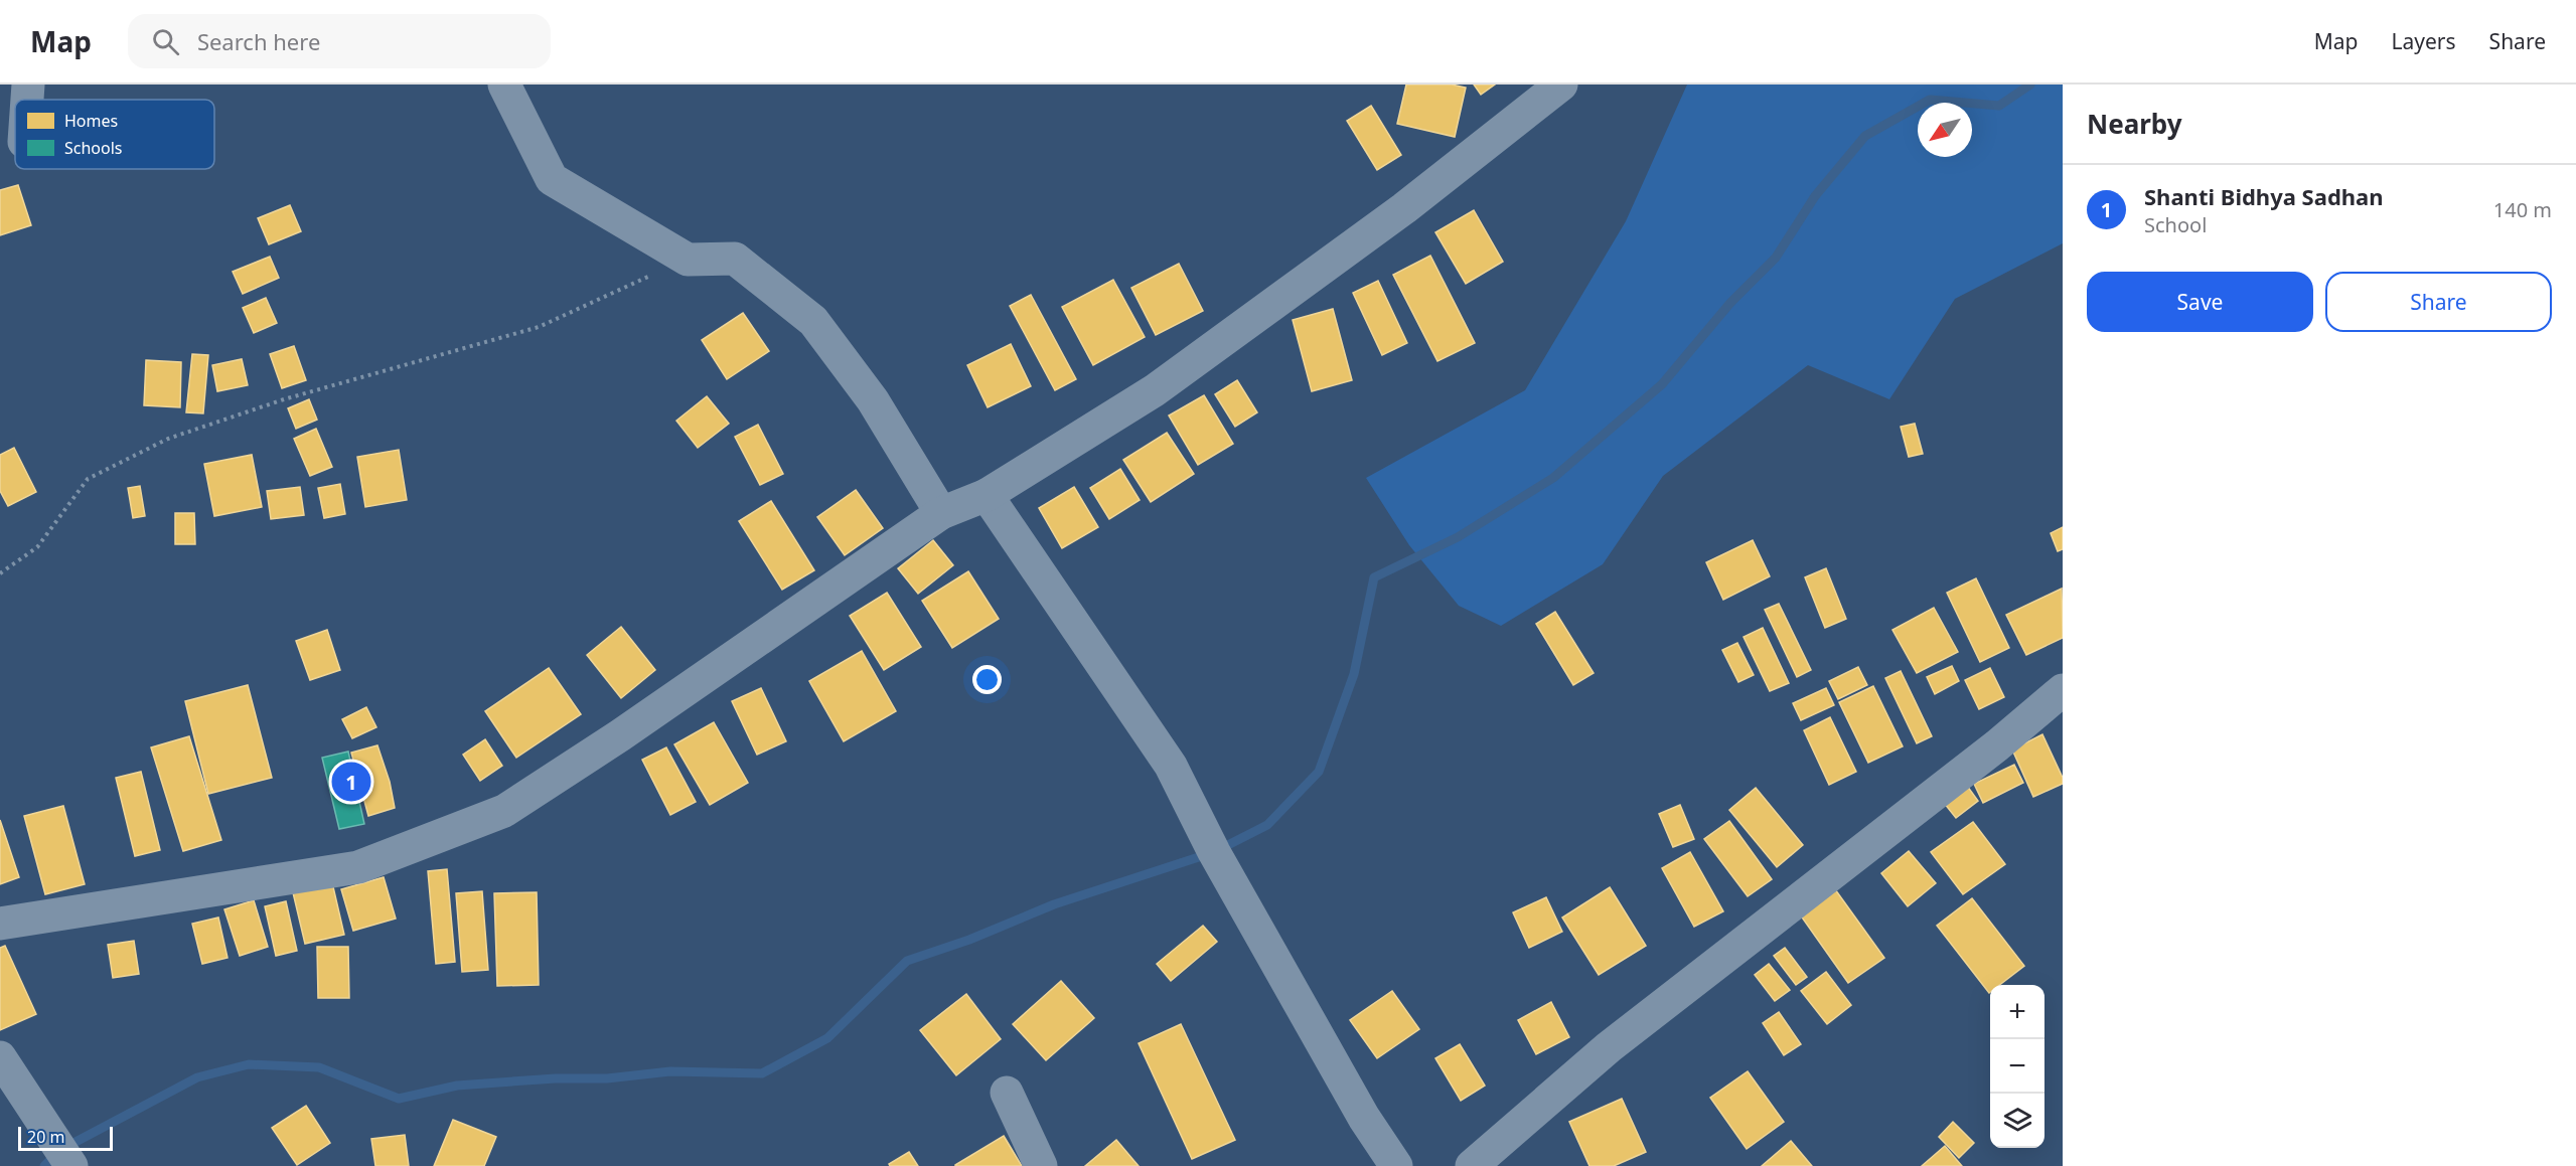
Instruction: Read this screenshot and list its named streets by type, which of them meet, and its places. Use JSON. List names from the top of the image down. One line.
{"legend":["Homes","Schools"],"scale_bar":"20 m","north":"bottom left","page":{"header":"Map","search":"Search here","nav":["Map","Layers","Share"],"heading":"Nearby","list":[{"mark":"1","name":"Shanti Bidhya Sadhan","note":"School","value":"140 m"}],"buttons":["Save","Share"],"pins":"1","map_buttons":["+","−"],"scale":"20 m"}}
